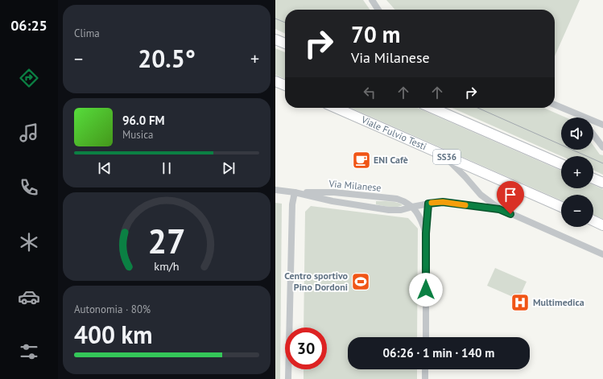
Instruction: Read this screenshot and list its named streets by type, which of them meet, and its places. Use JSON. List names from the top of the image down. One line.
{"streets":{"main road":["Viale Fulvio Testi","SS36"],"street":["Via Milanese"]},"places":{"cafe":["ENI Cafè"],"sports":["Centro sportivo Pino Dordoni"],"hospital":["Multimedica"]},"page":{"tabs":"06:25","tile":["Clima",["Autonomia · 80%","400 km"]],"turn":["70 m","Via Milanese"],"heat":["−","20.5°","+"],"song":["96.0 FM","Musica"],"map_buttons":["+","−"],"limit":"30","trip":"06:26 · 1 min · 140 m","gauge":["27","km/h"]}}
